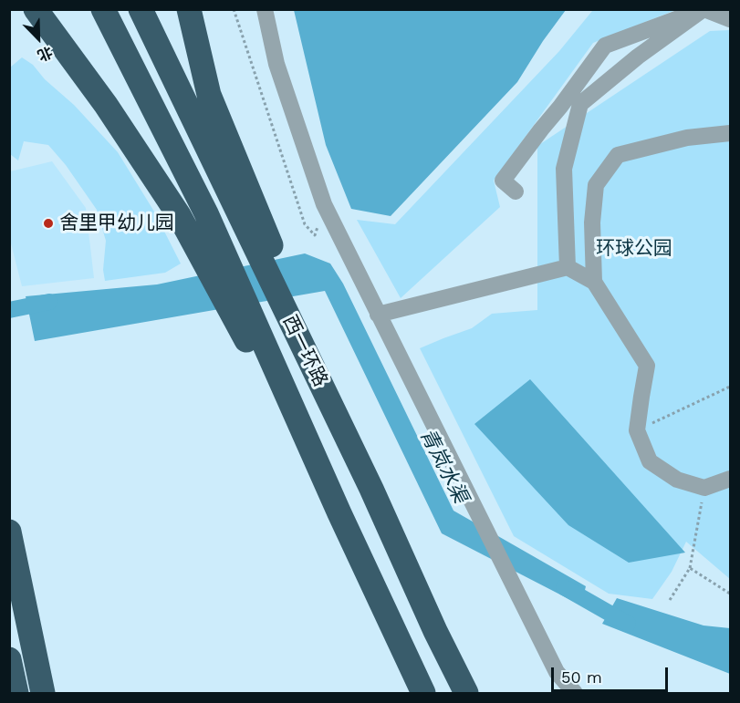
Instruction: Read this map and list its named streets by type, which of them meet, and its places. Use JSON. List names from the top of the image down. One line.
{"streets":{"highway":["西一环路"]},"water":["青岚水渠"],"parks":["环球公园"],"places":["舍里甲幼儿园"],"scale_bar":"50 m","north":"bottom right"}
